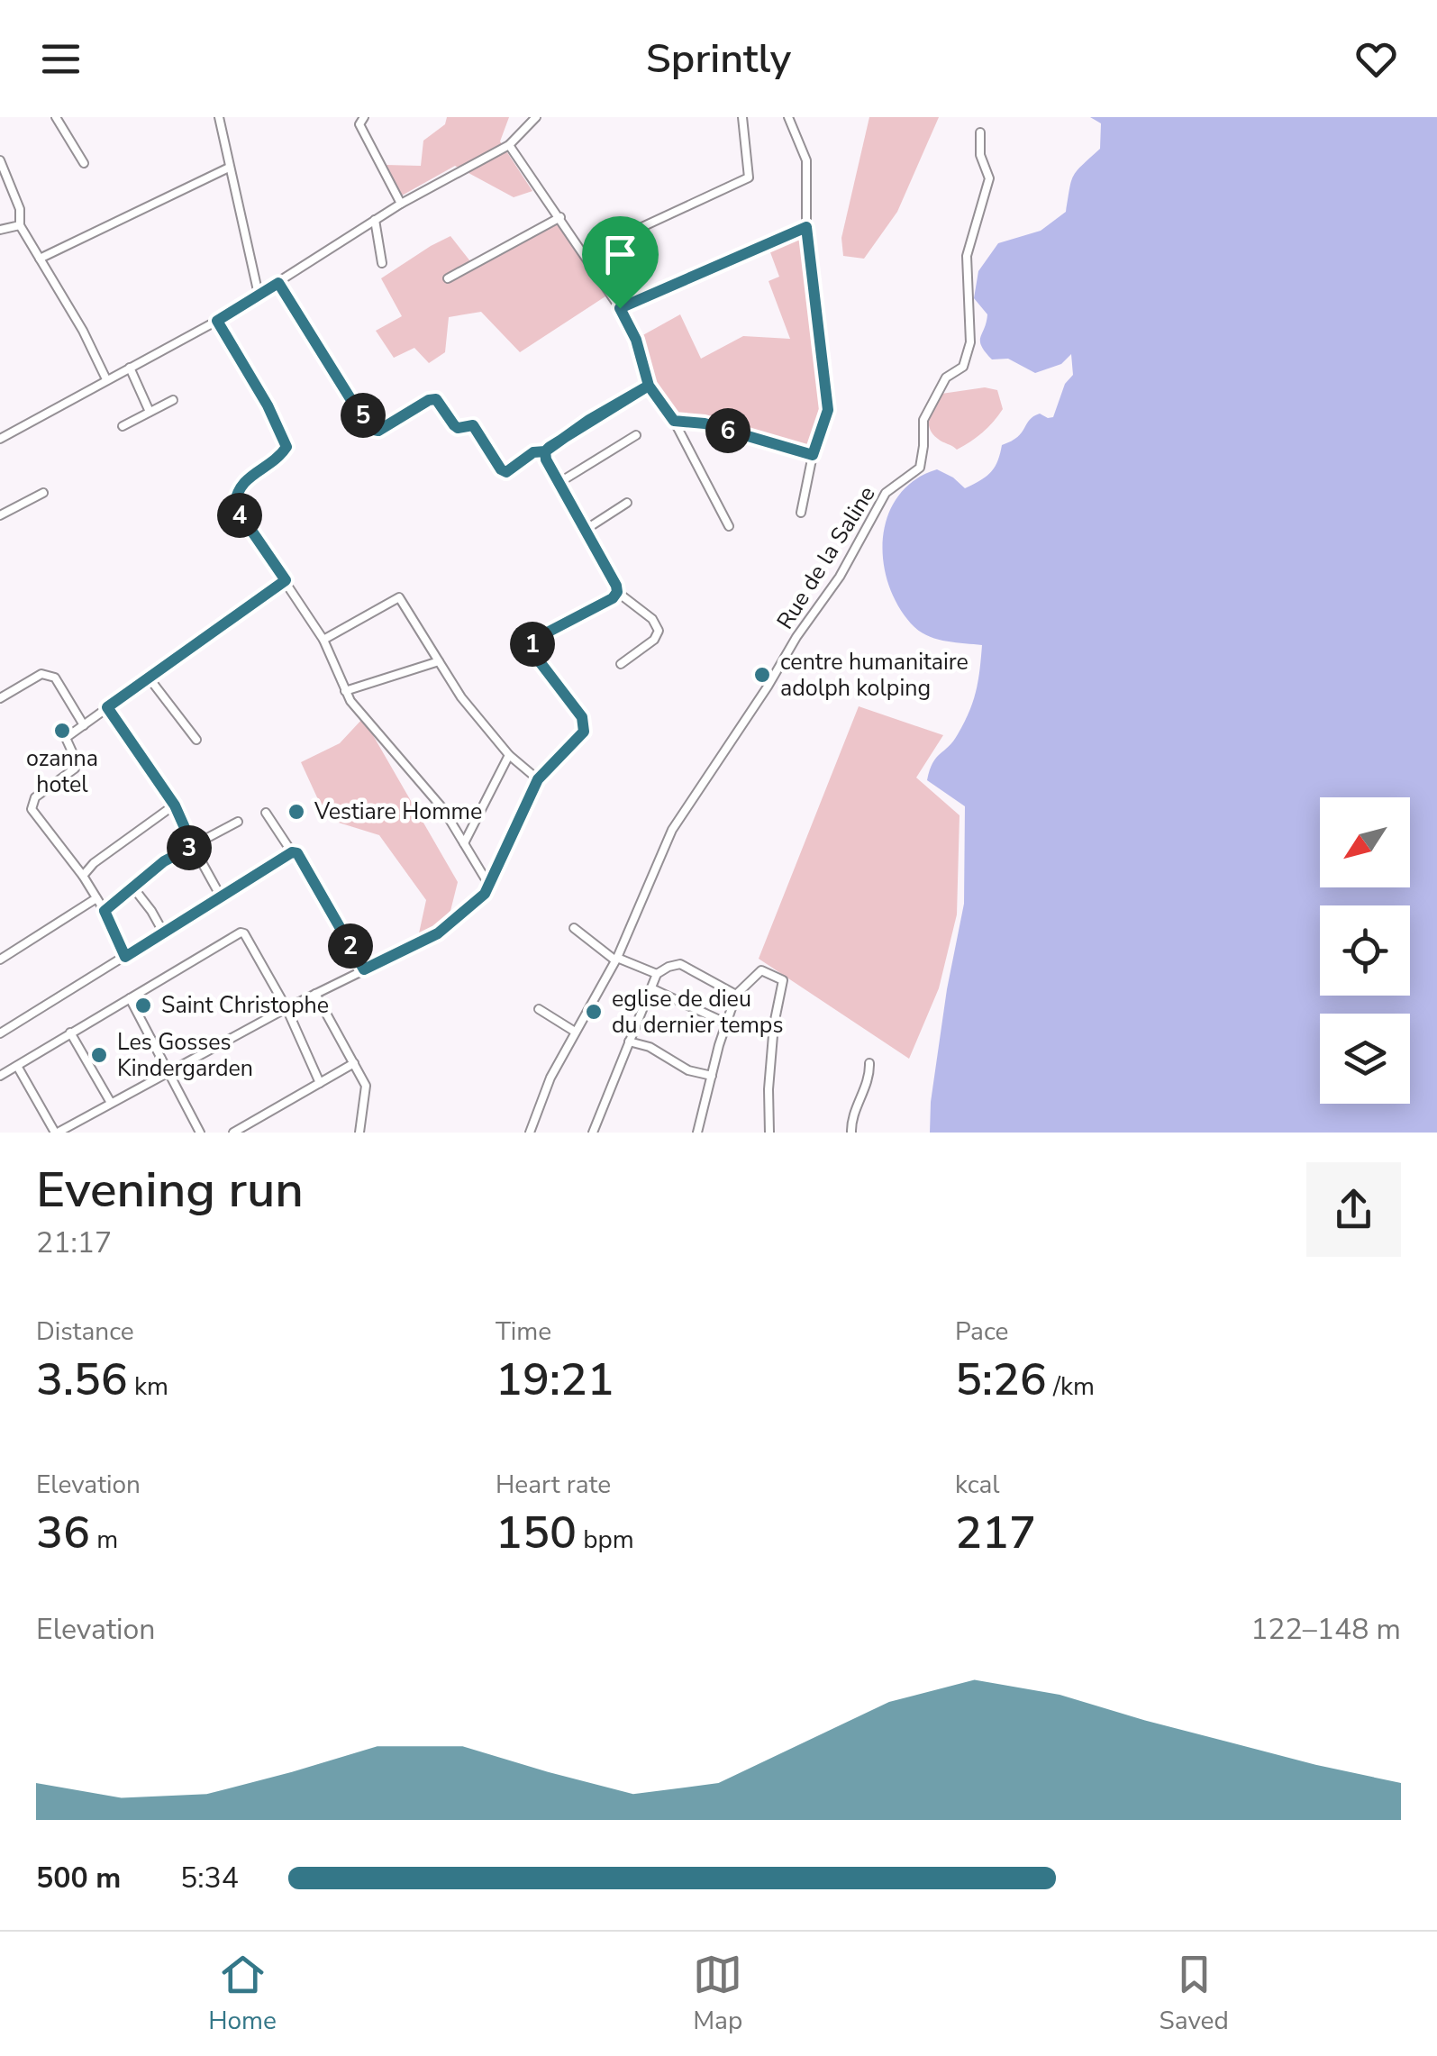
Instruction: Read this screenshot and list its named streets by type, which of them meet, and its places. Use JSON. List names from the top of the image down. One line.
{"streets":{"street":["Rue de la Saline"]},"places":["centre humanitaire adolph kolping","ozanna hotel","Vestiare Homme","Saint Christophe","eglise de dieu du dernier temps","Les Gosses Kindergarden"],"north":"bottom left","page":{"header":"Sprintly","pins":["5","6","4","1","3","2"],"heading":["Evening run","21:17"],"stats":[["Distance","3.56 km"],["Time","19:21"],["Pace","5:26 /km"],["Elevation","36 m"],["Heart rate","150 bpm"],["kcal","217"]],"chart":["Elevation","122–148 m"],"list":[{"name":"500 m","note":"5:34"}],"tabs":["Home","Map","Saved"]}}
